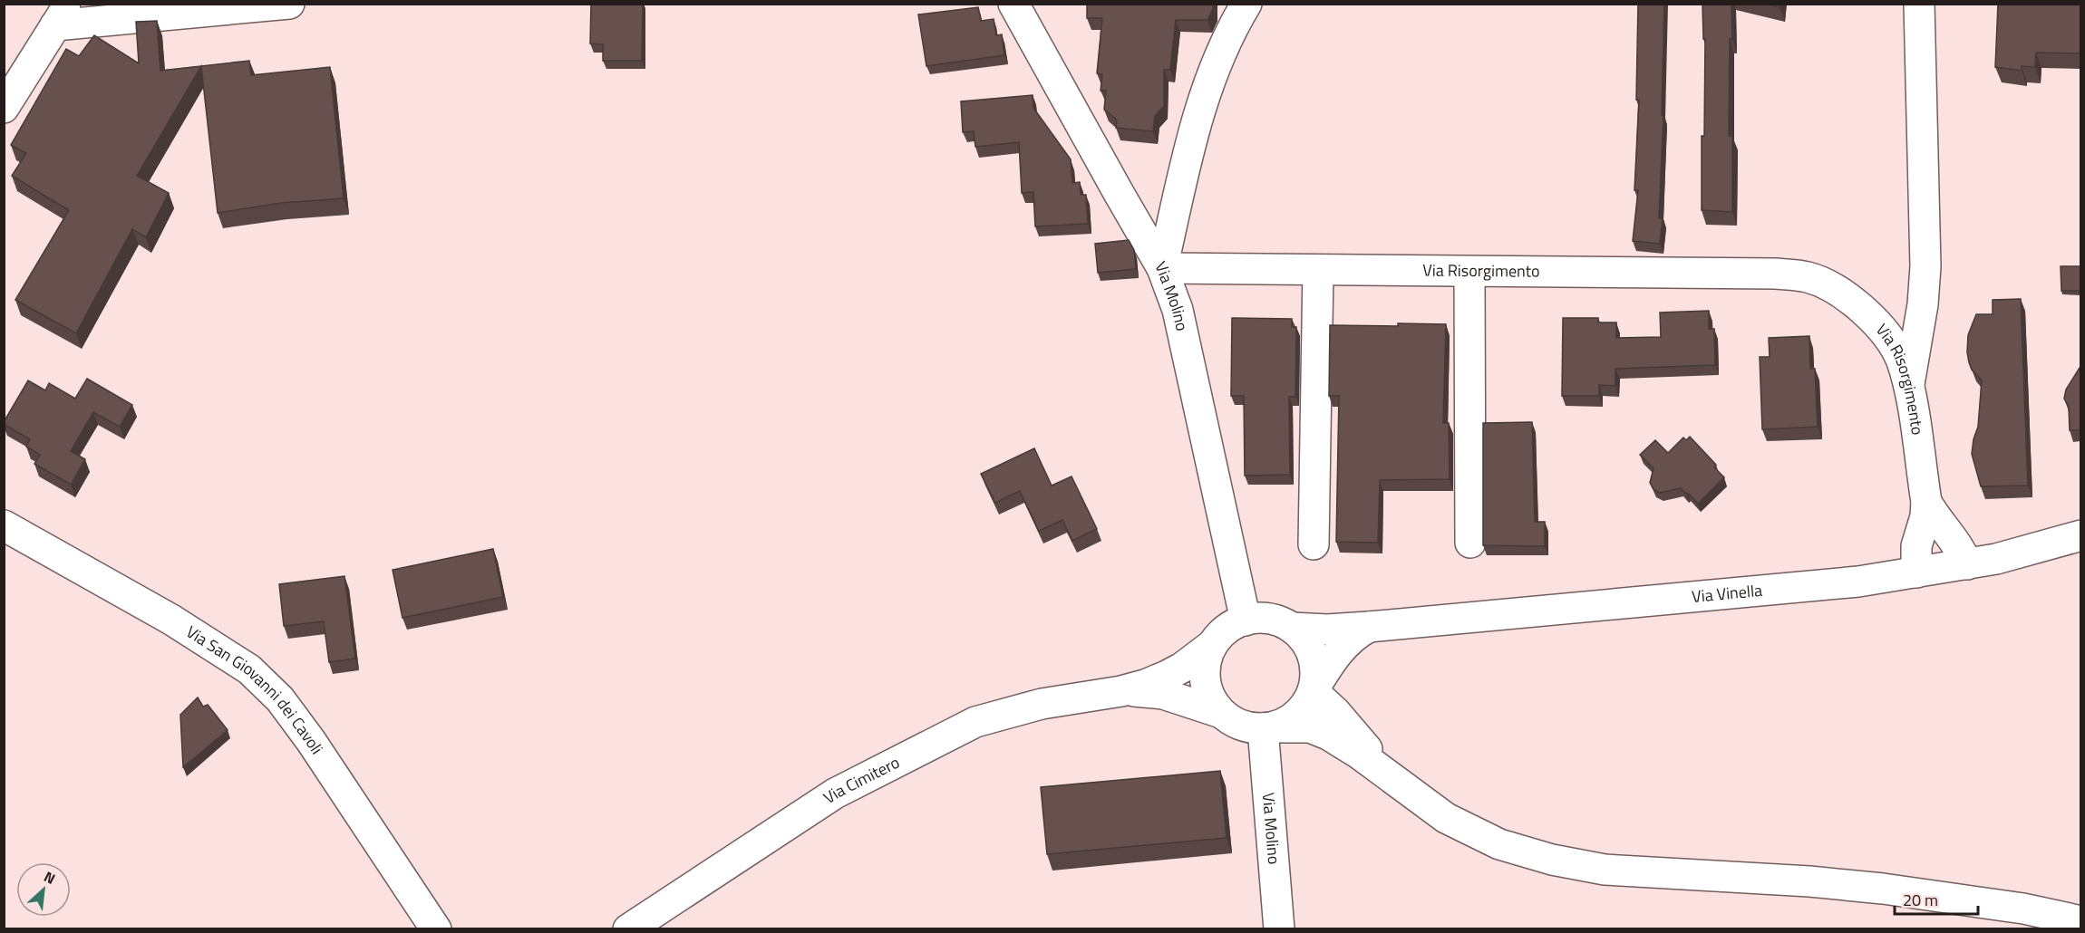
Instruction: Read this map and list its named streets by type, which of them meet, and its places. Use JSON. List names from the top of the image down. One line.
{"streets":{"street":["Via Risorgimento","Via Molino","Via Vinella","Via San Giovanni dei Cavoli","Via Cimitero"]},"crossings":[["Via Risorgimento","Via Molino"],["Via Molino","Via Vinella"]],"scale_bar":"20 m","north":"top right"}
